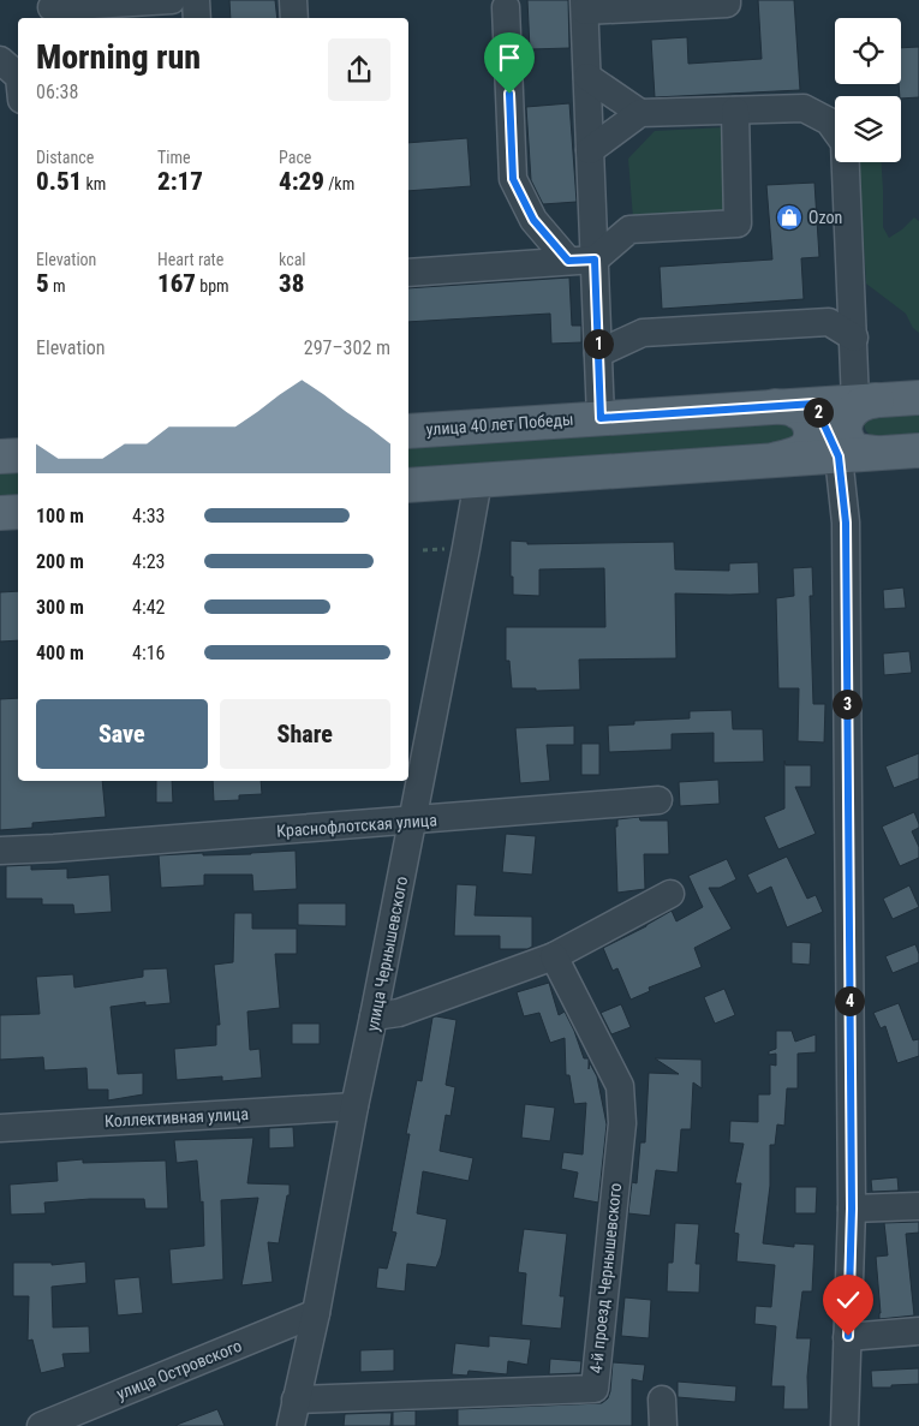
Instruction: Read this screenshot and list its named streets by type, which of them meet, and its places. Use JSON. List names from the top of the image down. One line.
{"streets":{"main road":["улица 40 лет Победы"],"street":["Краснофлотская улица","улица Чернышевского","Коллективная улица","4-й проезд Чернышевского","улица Островского"]},"crossings":[["улица 40 лет Победы","улица Чернышевского"],["Краснофлотская улица","улица Чернышевского"],["улица Чернышевского","Коллективная улица"],["улица Чернышевского","4-й проезд Чернышевского"],["улица Чернышевского","улица Островского"]],"places":{"shop":["Ozon"]},"page":{"heading":["Morning run","06:38"],"stats":[["Distance","0.51 km"],["Time","2:17"],["Pace","4:29 /km"],["Elevation","5 m"],["Heart rate","167 bpm"],["kcal","38"]],"chart":["Elevation","297–302 m"],"pins":["1","2","3","4"],"list":[{"name":"100 m","note":"4:33"},{"name":"200 m","note":"4:23"},{"name":"300 m","note":"4:42"},{"name":"400 m","note":"4:16"}],"buttons":["Save","Share"]}}
